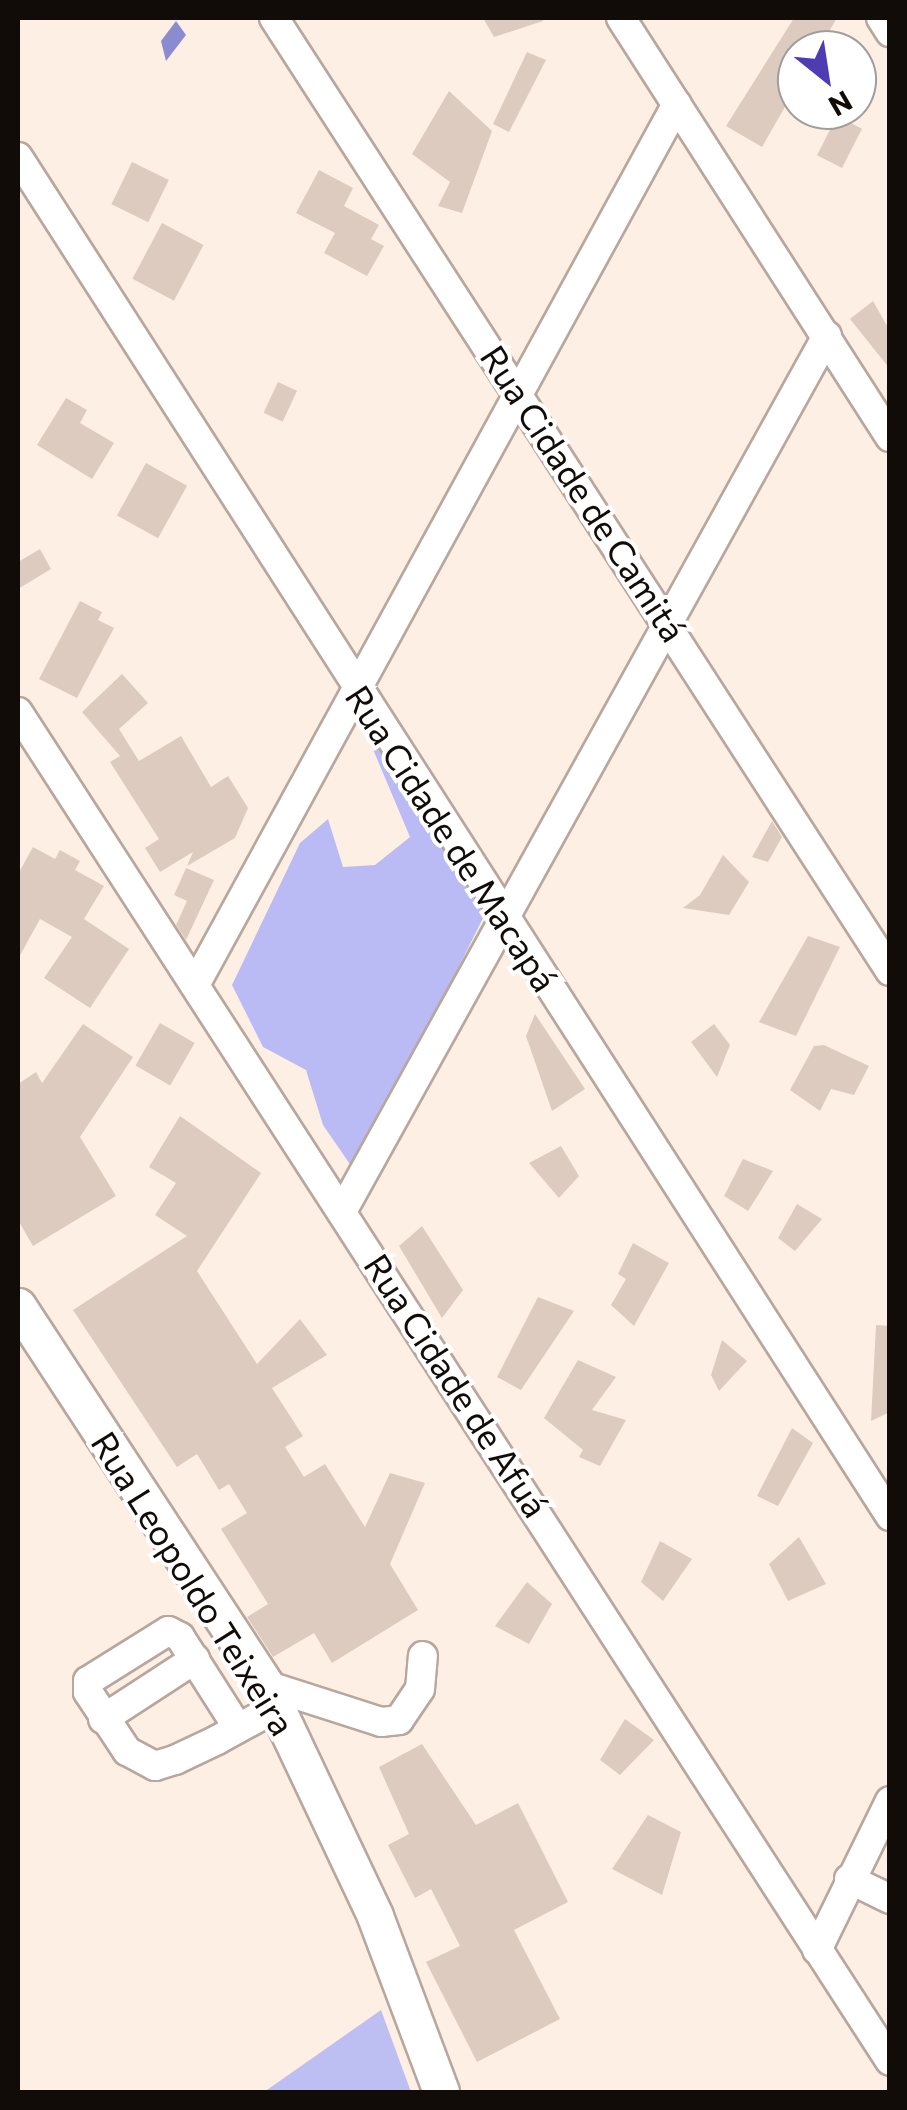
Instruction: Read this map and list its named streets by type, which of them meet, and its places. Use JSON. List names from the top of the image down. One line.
{"streets":{"main road":["Rua Leopoldo Teixeira"],"street":["Rua Cidade de Camitá","Rua Cidade de Macapá","Rua Cidade de Afuá"]},"north":"bottom right"}
